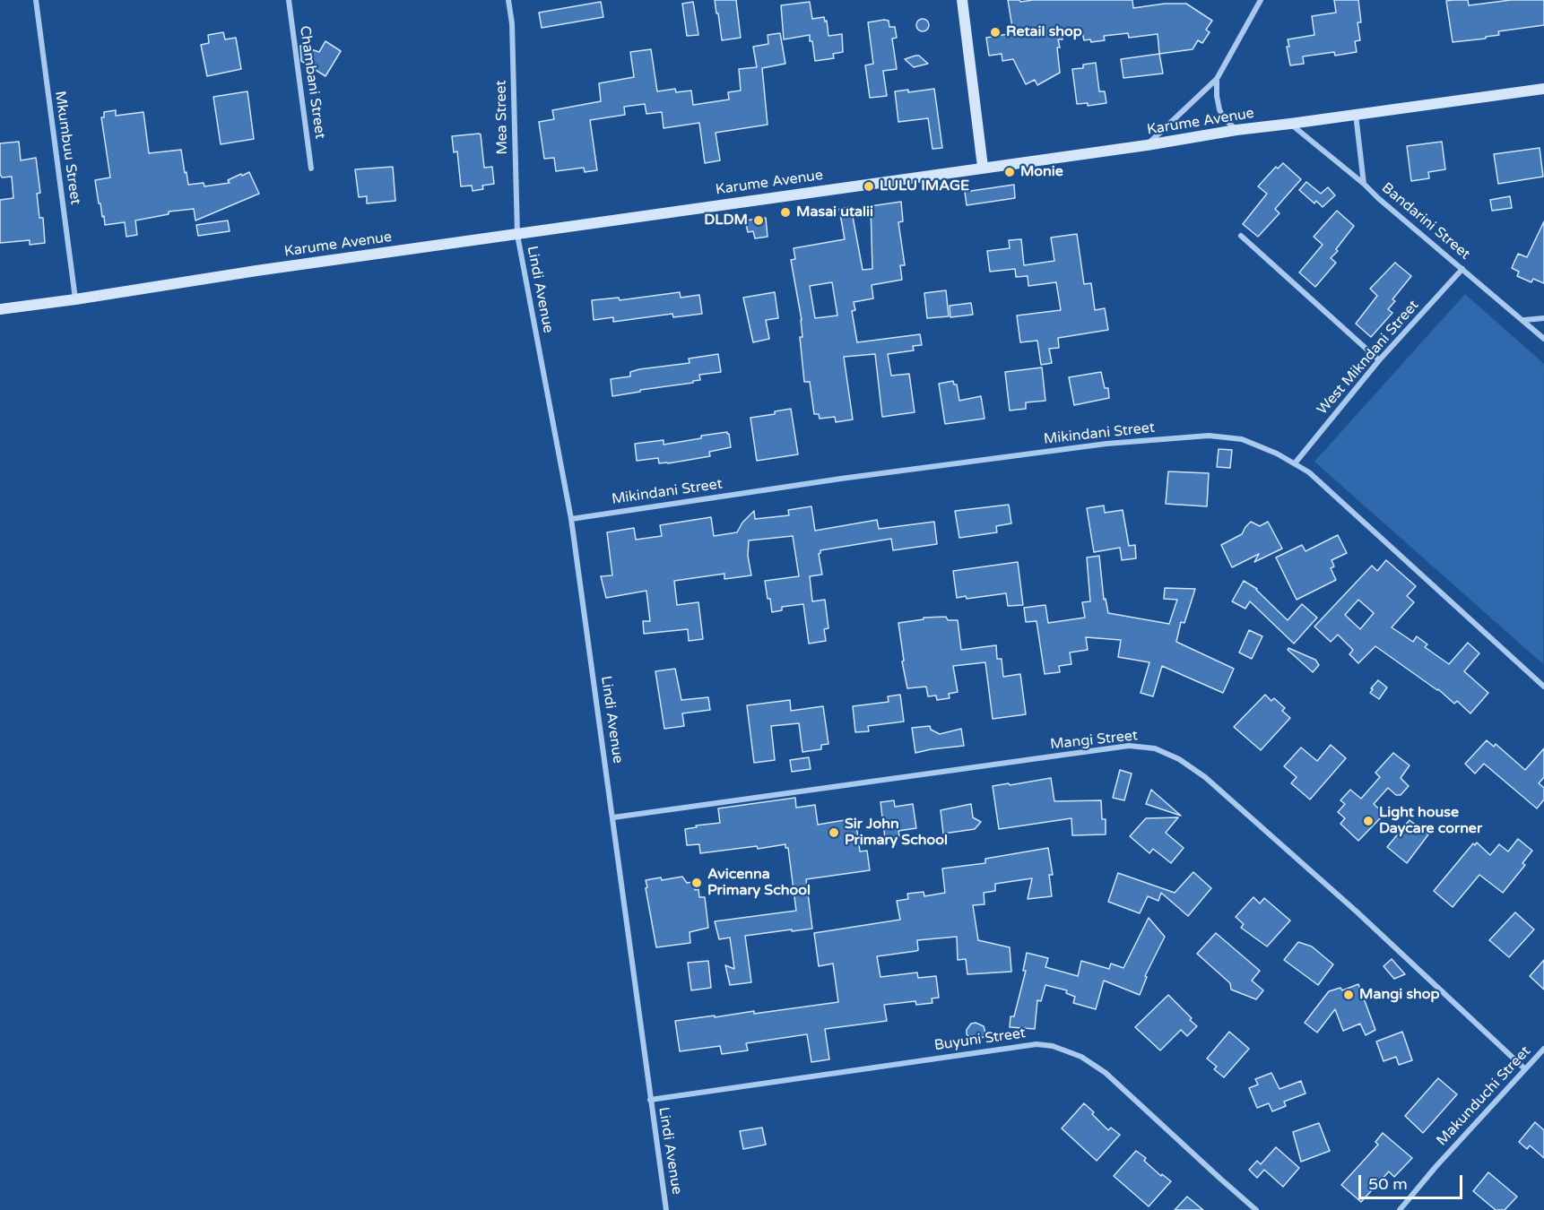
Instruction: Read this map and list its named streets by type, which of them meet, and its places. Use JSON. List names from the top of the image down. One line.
{"streets":{"main road":["Karume Avenue"],"street":["Chambani Street","Mea Street","Mkumbuu Street","Bandarini Street","Lindi Avenue","West Mikndani Street","Mikindani Street","Mangi Street","Buyuni Street","Makunduchi Street"]},"crossings":[["Mea Street","Karume Avenue"],["Mea Street","Lindi Avenue"],["Karume Avenue","Mkumbuu Street"],["Karume Avenue","Bandarini Street"],["Karume Avenue","Lindi Avenue"],["Bandarini Street","West Mikndani Street"],["Lindi Avenue","Mikindani Street"],["Lindi Avenue","Mangi Street"],["Lindi Avenue","Buyuni Street"],["West Mikndani Street","Mikindani Street"],["Mangi Street","Makunduchi Street"]],"places":["Retail shop","Monie","LULU IMAGE","Masai utalii","DLDM","Light house Daycare corner","Sir John Primary School","Avicenna Primary School","Mangi shop"],"scale_bar":"50 m"}
